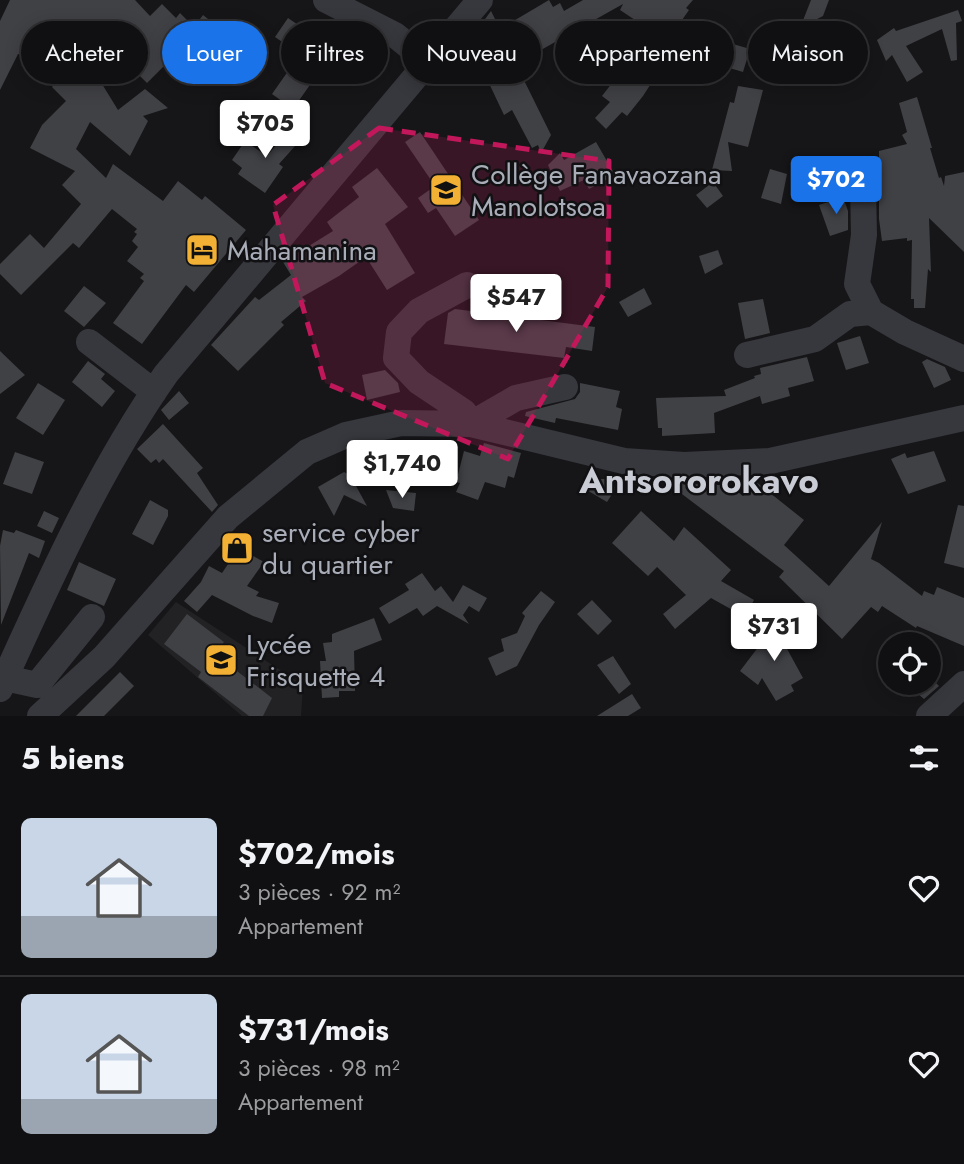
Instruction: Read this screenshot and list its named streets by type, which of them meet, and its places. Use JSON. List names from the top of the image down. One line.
{"districts":["Antsororokavo"],"places":{"school or university":["Collège Fanavaozana Manolotsoa","Lycée Frisquette 4"],"hotel":["Mahamanina"],"shop":["service cyber du quartier"]},"page":{"chip":["Acheter","Louer","Filtres","Nouveau","Appartement","Maison"],"price":["$705","$702","$547","$1,740","$731"],"heading":"5 biens","list":[{"name":"$702/mois","note":"3 pièces · 92 m² · Appartement"},{"name":"$731/mois","note":"3 pièces · 98 m² · Appartement"}]}}
